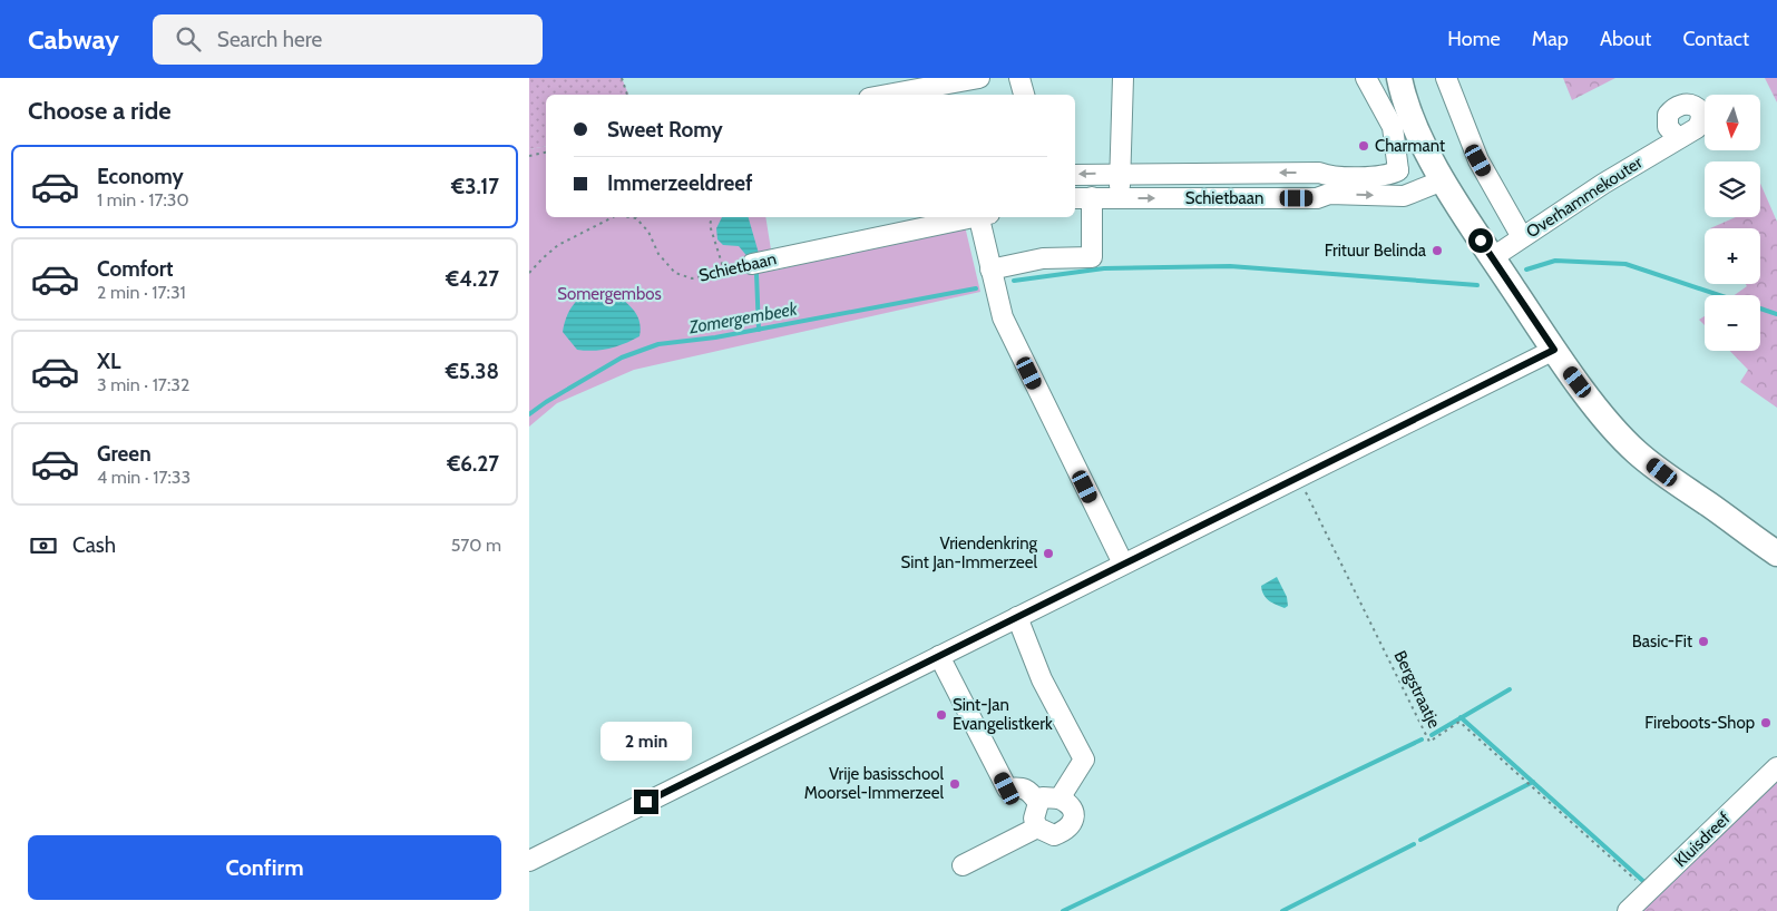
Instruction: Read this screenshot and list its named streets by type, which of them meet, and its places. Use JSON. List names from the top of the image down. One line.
{"streets":{"street":["Overhammekouter","Schietbaan","Kluisdreef"],"path":["Bergstraatje"]},"crossings":[["Bergstraatje","Kluisdreef"]],"water":["Zomergembeek"],"parks":["Somergembos"],"places":["Charmant","Frituur Belinda","Vriendenkring Sint Jan-Immerzeel","Basic-Fit","Sint-Jan Evangelistkerk","Fireboots-Shop","Vrije basisschool Moorsel-Immerzeel"],"north":"bottom","page":{"header":"Cabway","search":"Search here","nav":["Home","Map","About","Contact"],"heading":"Choose a ride","map_buttons":["+","−"],"banner":["Sweet Romy","Immerzeeldreef"],"list":[{"name":"Economy","note":"1 min · 17:30","value":"€3.17"},{"name":"Comfort","note":"2 min · 17:31","value":"€4.27"},{"name":"XL","note":"3 min · 17:32","value":"€5.38"},{"name":"Green","note":"4 min · 17:33","value":"€6.27"}],"pay":["Cash","570 m"],"bubble":"2 min","buttons":"Confirm"}}
